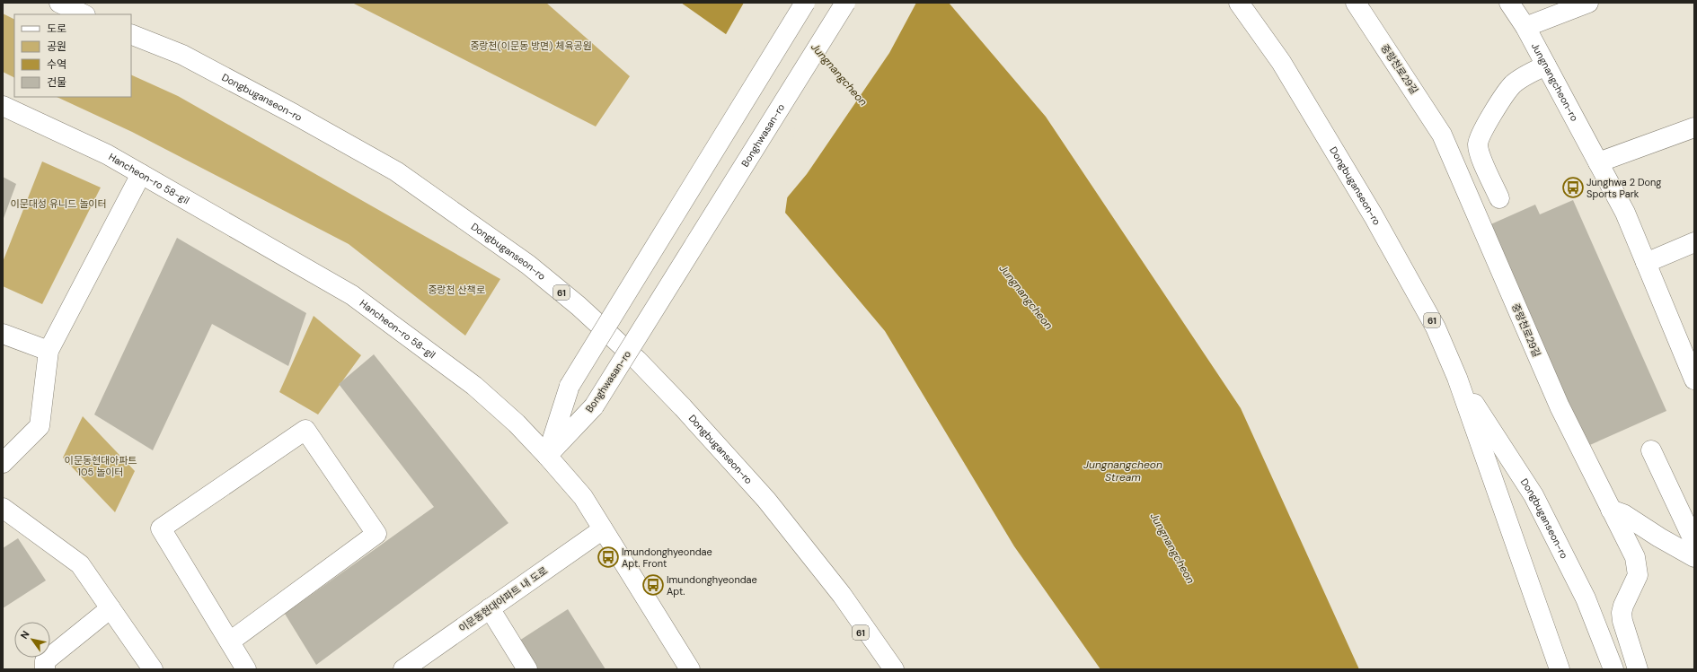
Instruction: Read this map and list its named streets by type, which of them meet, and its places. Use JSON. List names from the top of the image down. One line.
{"streets":{"main road":["중랑천로29길","Jungnangcheon-ro","Dongbuganseon-ro","Bonghwasan-ro","Hancheon-ro 58-gil","61","이문동현대아파트 내 도로"]},"crossings":[["Bonghwasan-ro","Hancheon-ro 58-gil"],["Hancheon-ro 58-gil","이문동현대아파트 내 도로"]],"water":["Jungnangcheon","Jungnangcheon Stream"],"parks":["중랑천(이문동 방면) 체육공원","이문대성 유니드 놀이터","중랑천 산책로","이문동현대아파트 105 놀이터"],"places":{"bus stop":["Junghwa 2 Dong Sports Park","Imundonghyeondae Apt. Front","Imundonghyeondae Apt."]},"legend":["도로","공원","수역","건물"],"north":"top left"}
